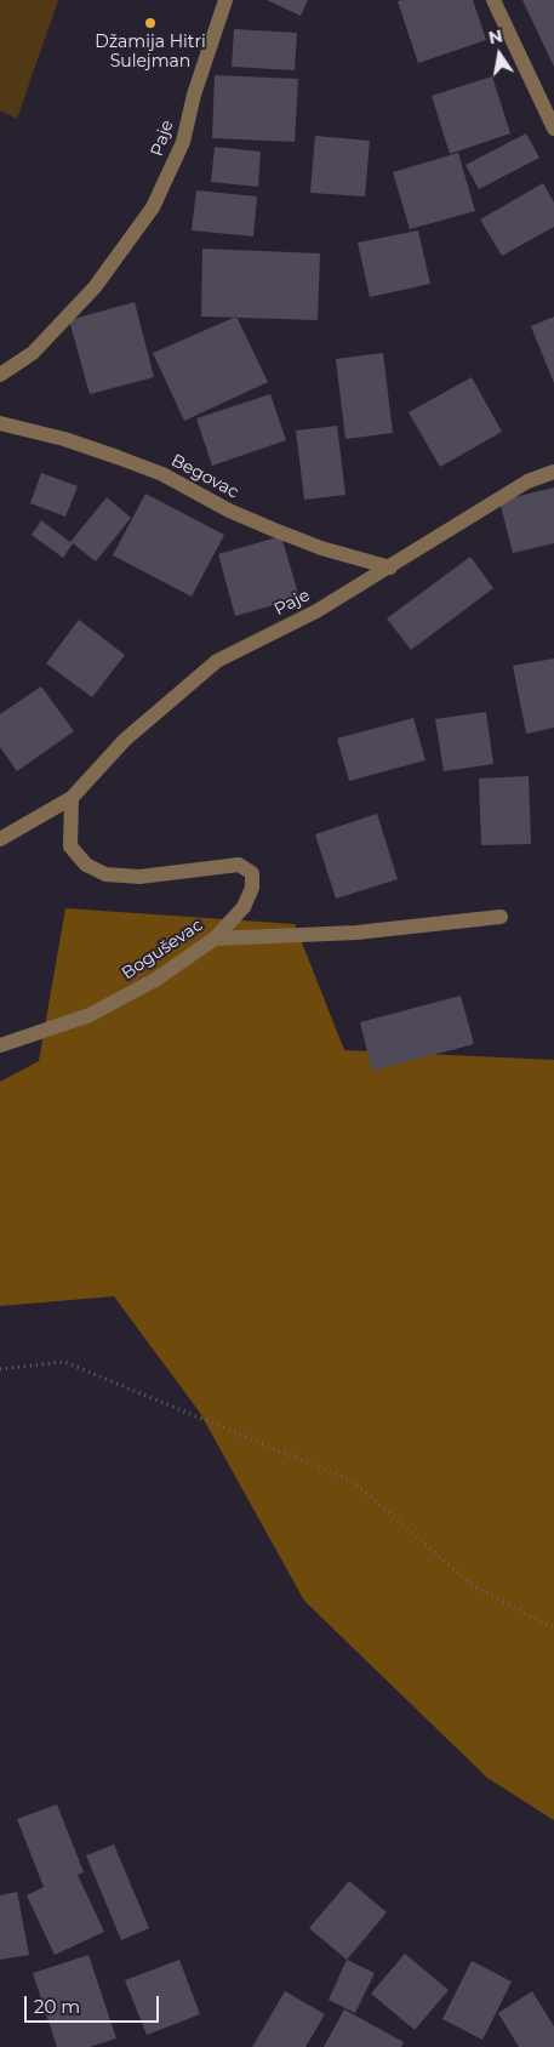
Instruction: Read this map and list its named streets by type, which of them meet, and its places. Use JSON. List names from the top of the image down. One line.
{"streets":{"street":["Paje","Begovac","Boguševac"]},"crossings":[["Paje","Begovac"],["Paje","Boguševac"]],"places":["Džamija Hitri Sulejman"],"scale_bar":"20 m","north":"top"}
